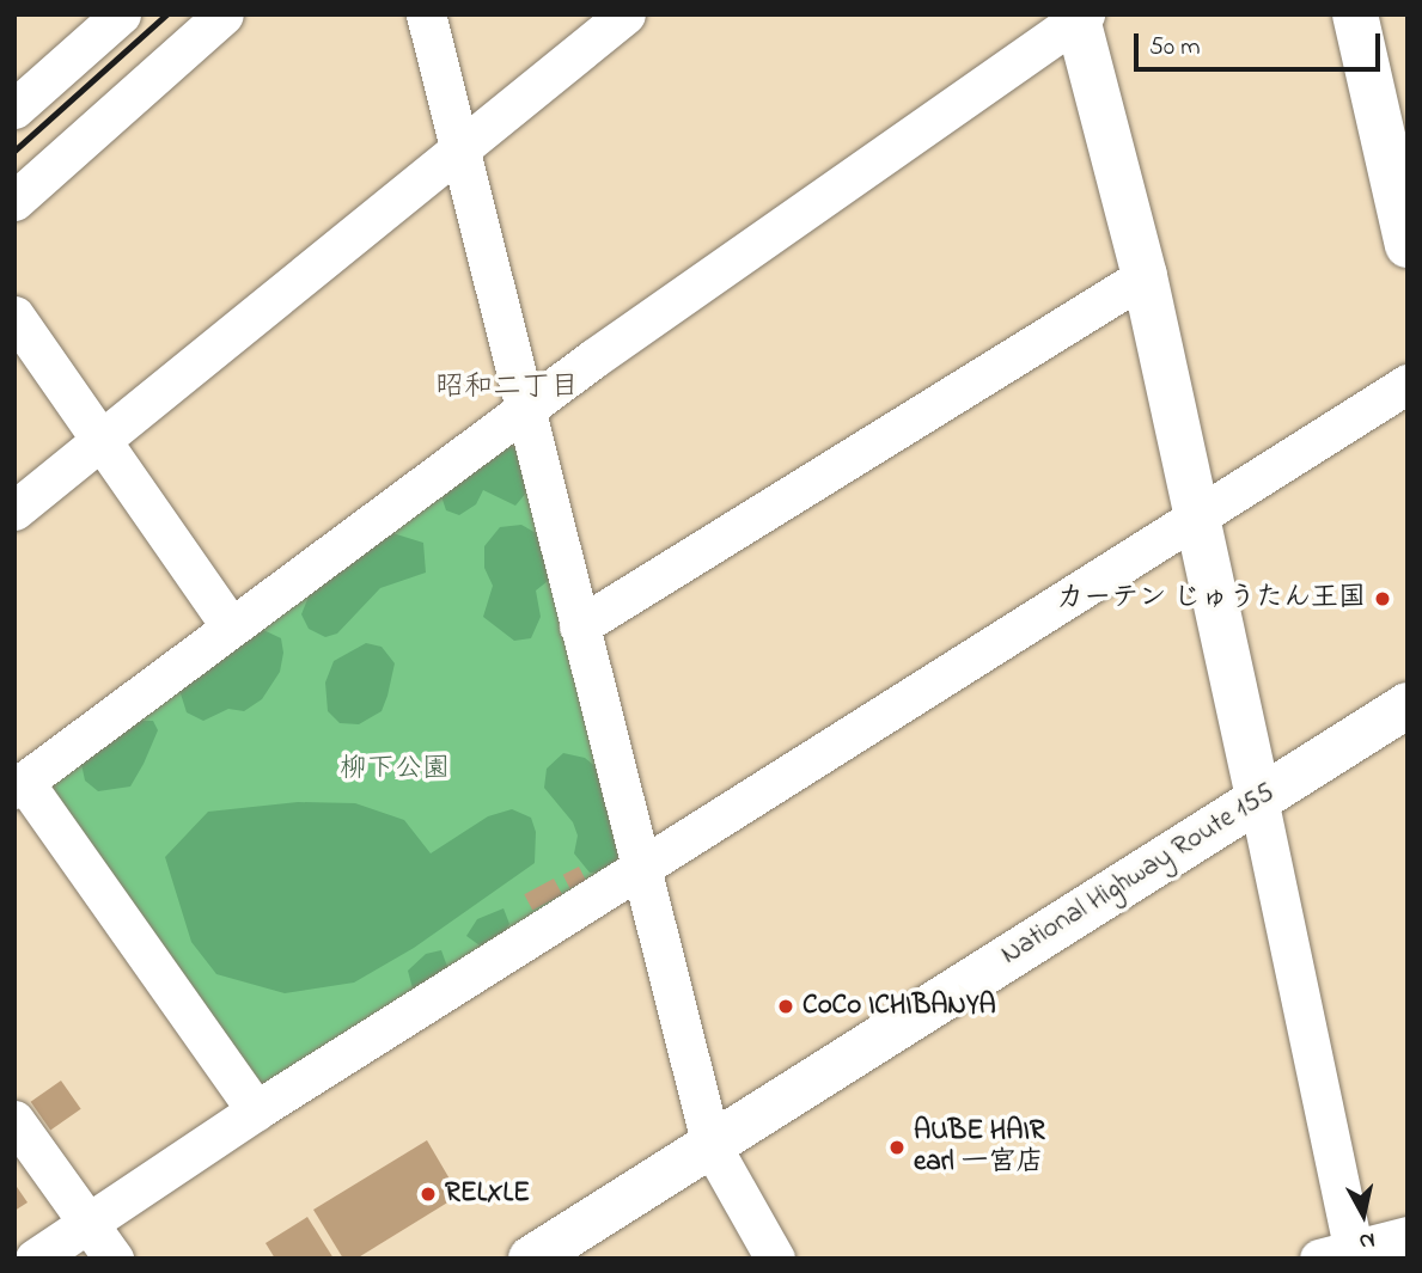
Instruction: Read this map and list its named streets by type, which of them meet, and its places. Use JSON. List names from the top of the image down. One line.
{"streets":{"main road":["National Highway Route 155"]},"districts":["昭和二丁目"],"parks":["柳下公園"],"places":["カーテン じゅうたん王国","CoCo ICHIBANYA","AUBE HAIR earl 一宮店","RELXLE"],"scale_bar":"50 m","north":"bottom"}
